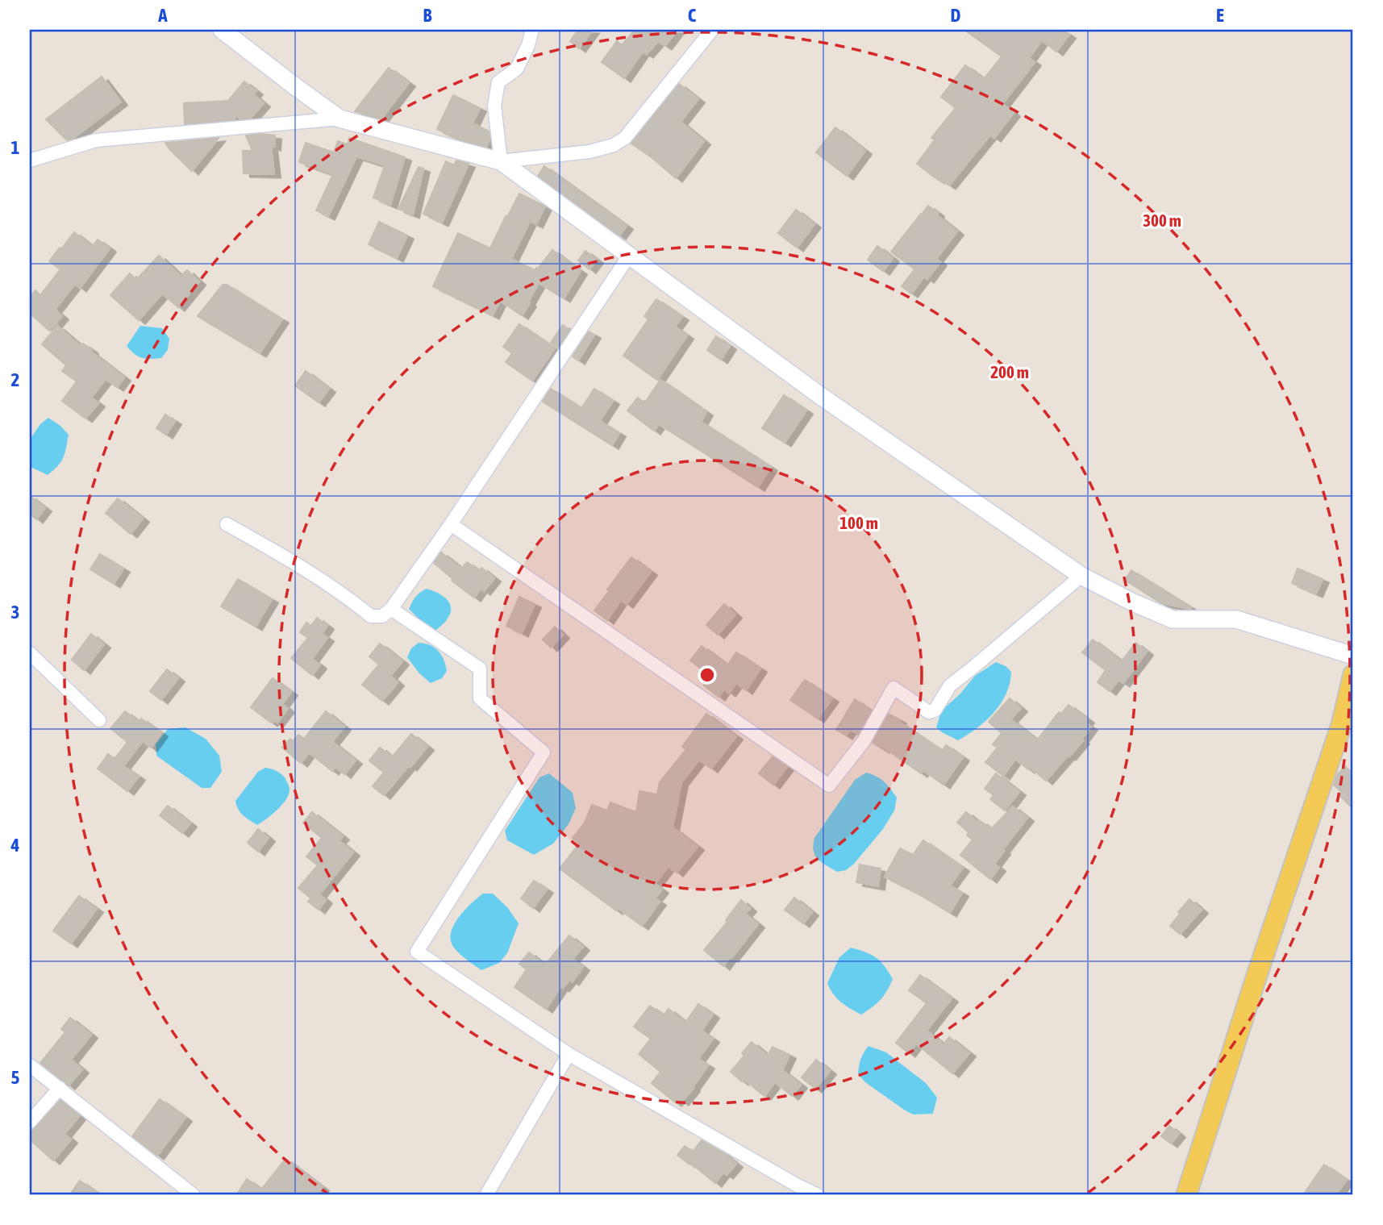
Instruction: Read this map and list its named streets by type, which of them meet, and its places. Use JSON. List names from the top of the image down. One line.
{"grid":{"columns":["A","B","C","D","E"],"rows":["1","2","3","4","5"]},"rings":["300 m","200 m","100 m"]}
